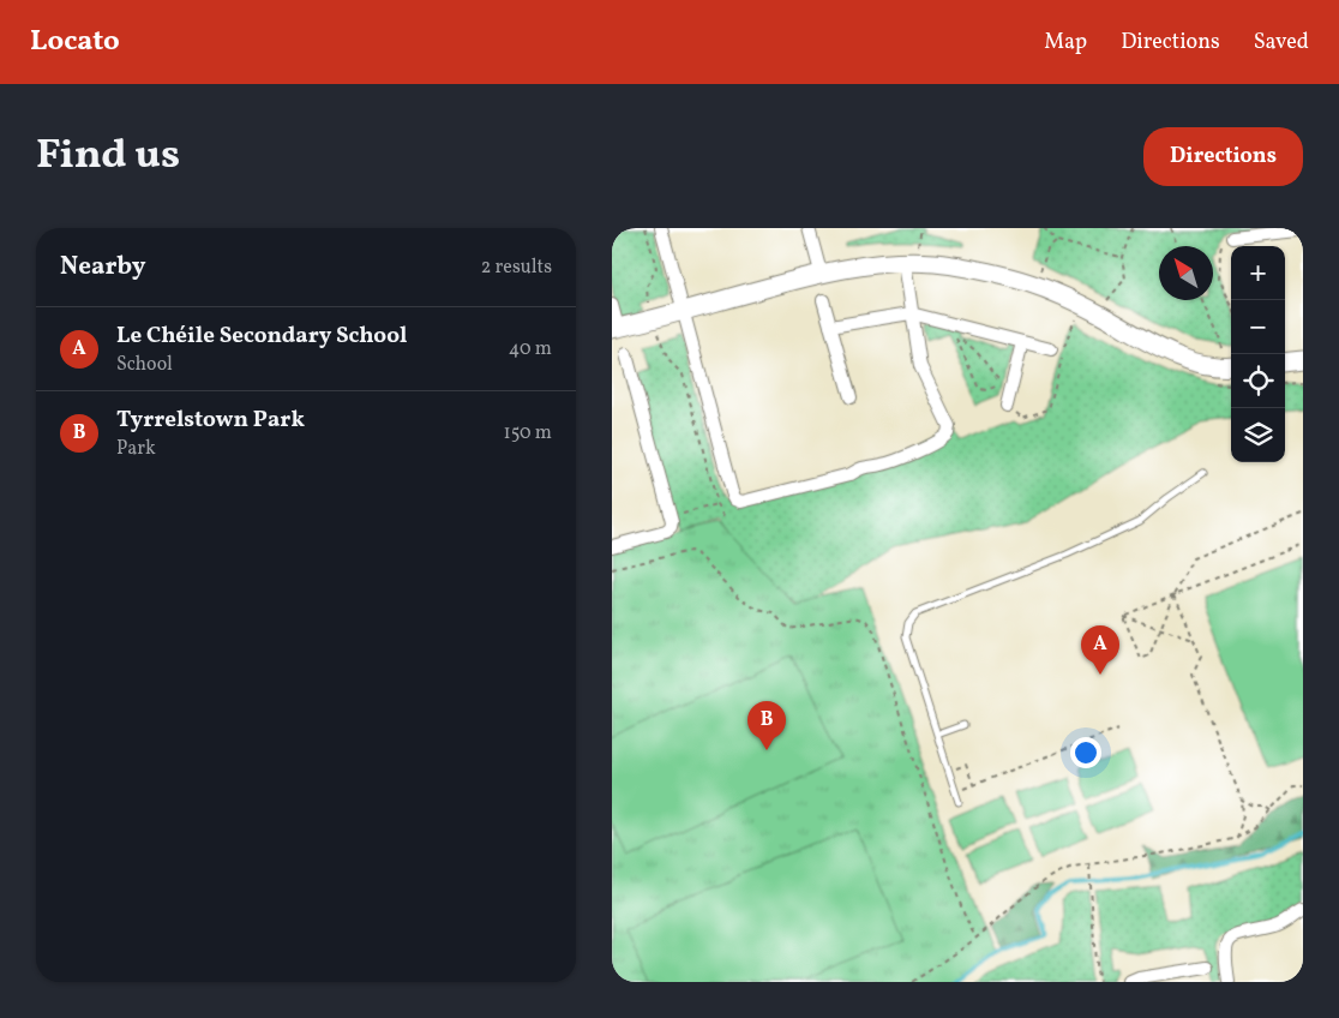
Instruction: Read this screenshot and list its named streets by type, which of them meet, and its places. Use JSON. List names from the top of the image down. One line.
{"north":"top left","page":{"header":"Locato","nav":["Map","Directions","Saved"],"title":"Find us","buttons":"Directions","heading":["Nearby","2 results"],"map_buttons":["+","−"],"list":[{"mark":"A","name":"Le Chéile Secondary School","note":"School","value":"40 m"},{"mark":"B","name":"Tyrrelstown Park","note":"Park","value":"150 m"}],"pins":["A","B"]}}
